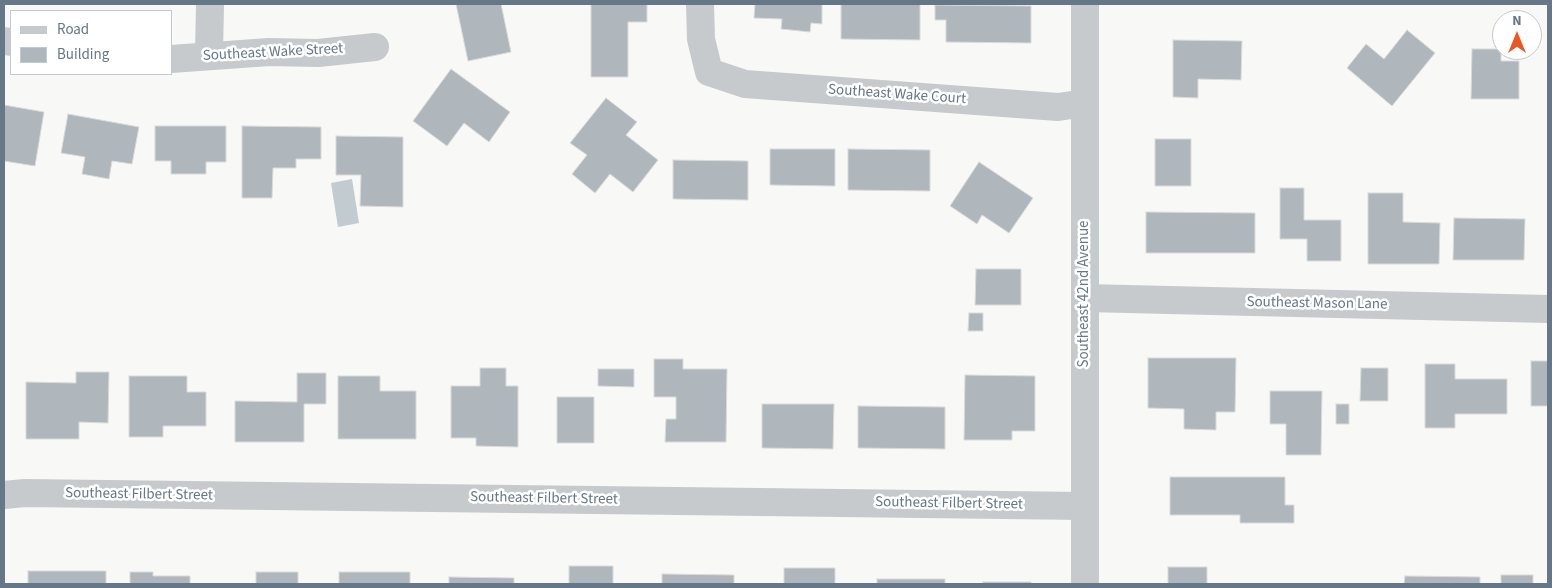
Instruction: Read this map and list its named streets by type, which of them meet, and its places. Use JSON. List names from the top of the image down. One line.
{"streets":{"street":["Southeast Wake Street","Southeast Wake Court","Southeast 42nd Avenue","Southeast Mason Lane","Southeast Filbert Street"]},"crossings":[["Southeast Wake Court","Southeast 42nd Avenue"],["Southeast 42nd Avenue","Southeast Mason Lane"],["Southeast 42nd Avenue","Southeast Filbert Street"]],"legend":["Road","Building"],"north":"top"}
